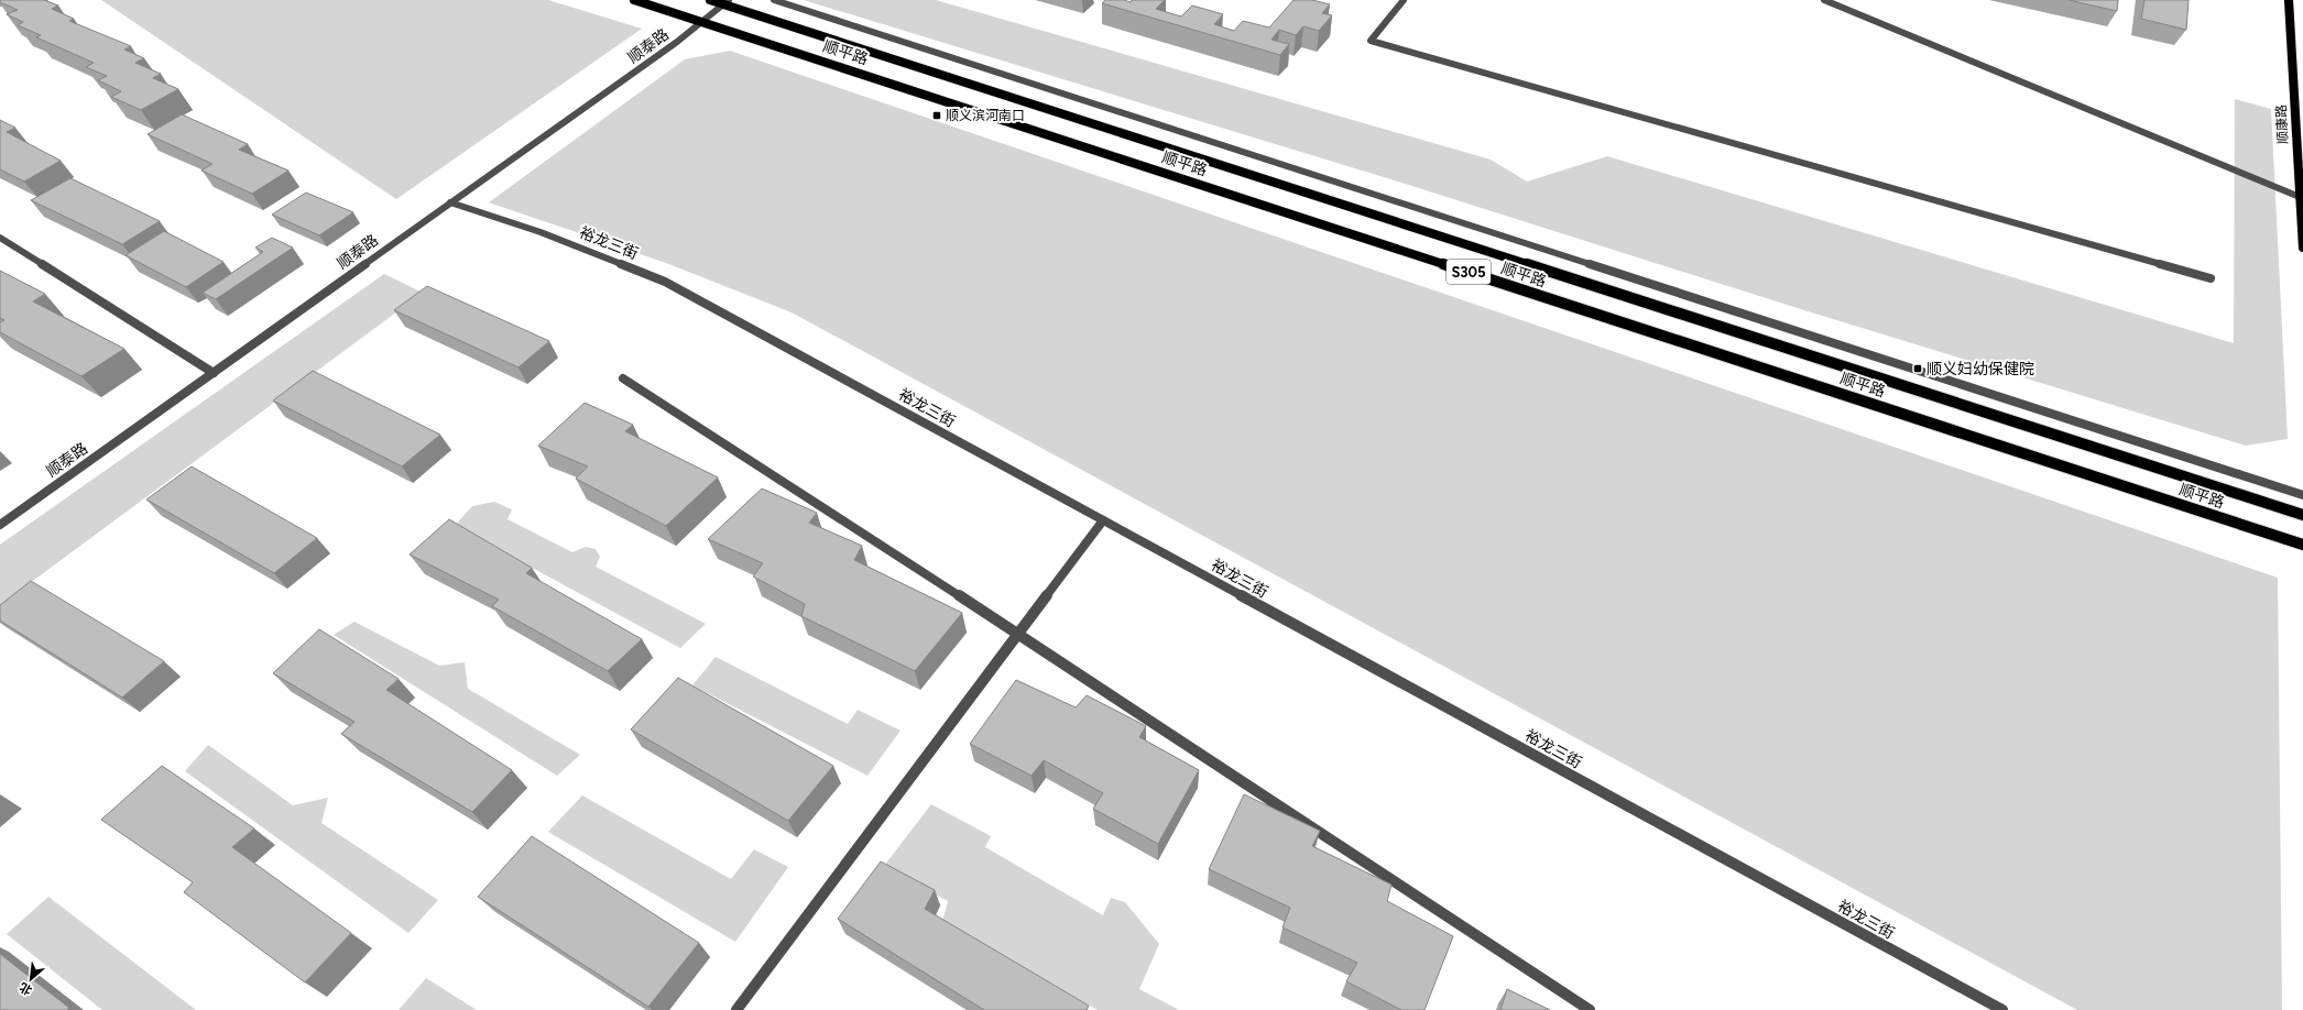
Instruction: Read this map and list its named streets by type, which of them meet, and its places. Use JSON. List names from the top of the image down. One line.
{"streets":{"main road":["顺平路","顺康路","S305"],"street":["顺泰路","裕龙三街"]},"crossings":[["顺泰路","顺平路"],["顺泰路","裕龙三街"]],"places":{"transit":["顺义滨河南口","顺义妇幼保健院"]},"north":"bottom left"}
